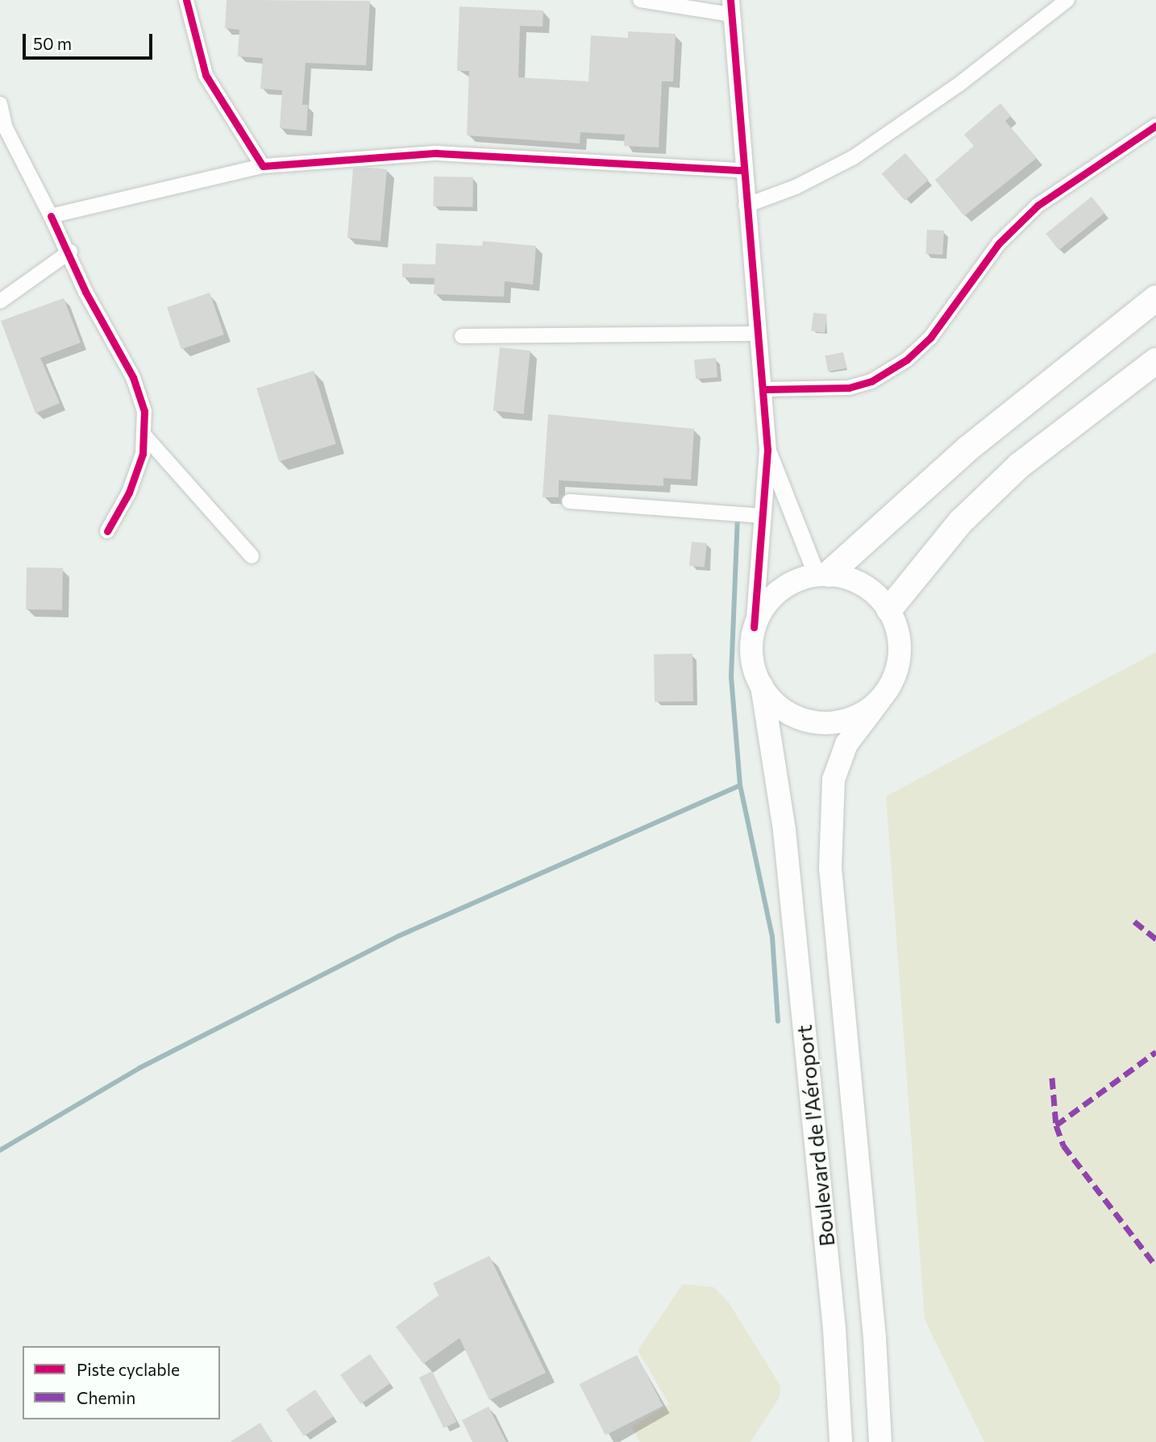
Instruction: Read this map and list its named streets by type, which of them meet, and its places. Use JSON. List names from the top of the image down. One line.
{"streets":{"highway":["Boulevard de l'Aéroport"]},"legend":["Piste cyclable","Chemin"],"scale_bar":"50 m"}
